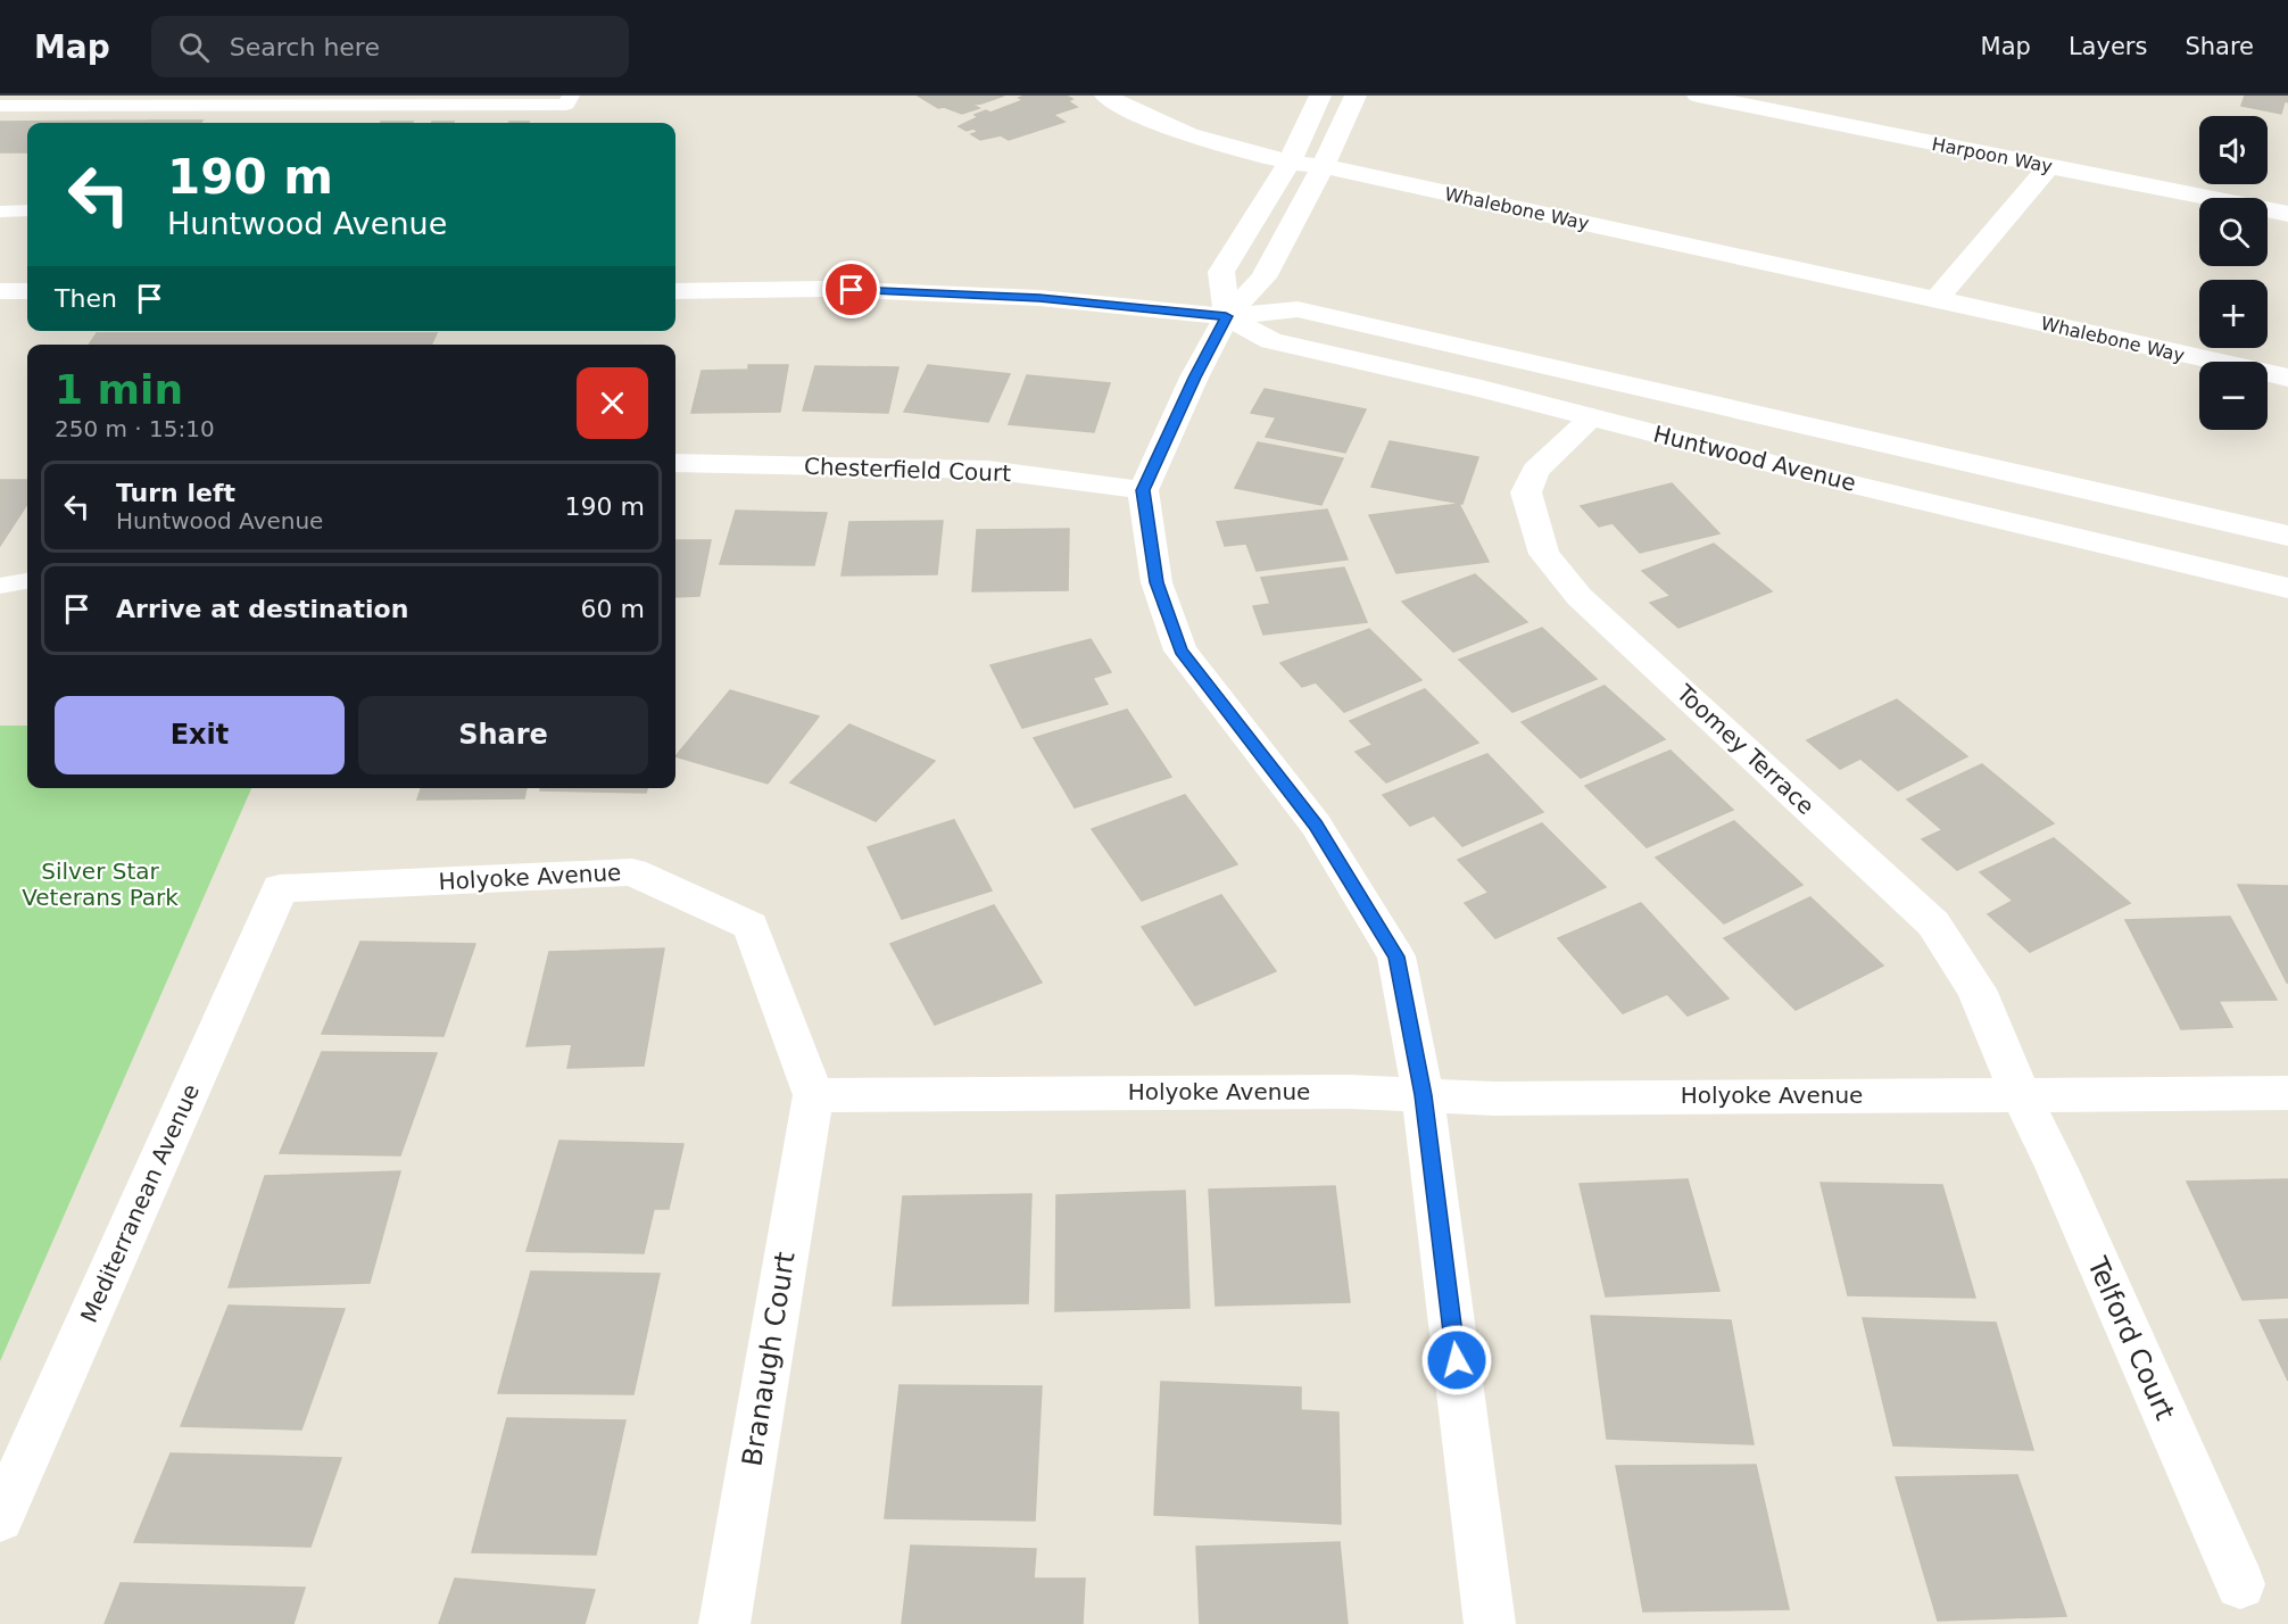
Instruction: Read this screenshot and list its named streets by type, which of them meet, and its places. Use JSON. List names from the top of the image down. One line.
{"streets":{"street":["Harpoon Way","Whalebone Way","Huntwood Avenue","Chesterfield Court","Toomey Terrace","Holyoke Avenue","Mediterranean Avenue","Telford Court","Branaugh Court"]},"crossings":[["Huntwood Avenue","Toomey Terrace"],["Toomey Terrace","Holyoke Avenue"],["Toomey Terrace","Telford Court"],["Holyoke Avenue","Mediterranean Avenue"],["Holyoke Avenue","Telford Court"],["Holyoke Avenue","Branaugh Court"]],"parks":["Silver Star Veterans Park"],"page":{"header":"Map","search":"Search here","nav":["Map","Layers","Share"],"map_buttons":["+","−"],"turn":["190 m","Huntwood Avenue"],"then":"Then","heading":["1 min","250 m · 15:10"],"list":[{"name":"Turn left","note":"Huntwood Avenue","value":"190 m"},{"name":"Arrive at destination","value":"60 m"}],"buttons":["Exit","Share"]}}
